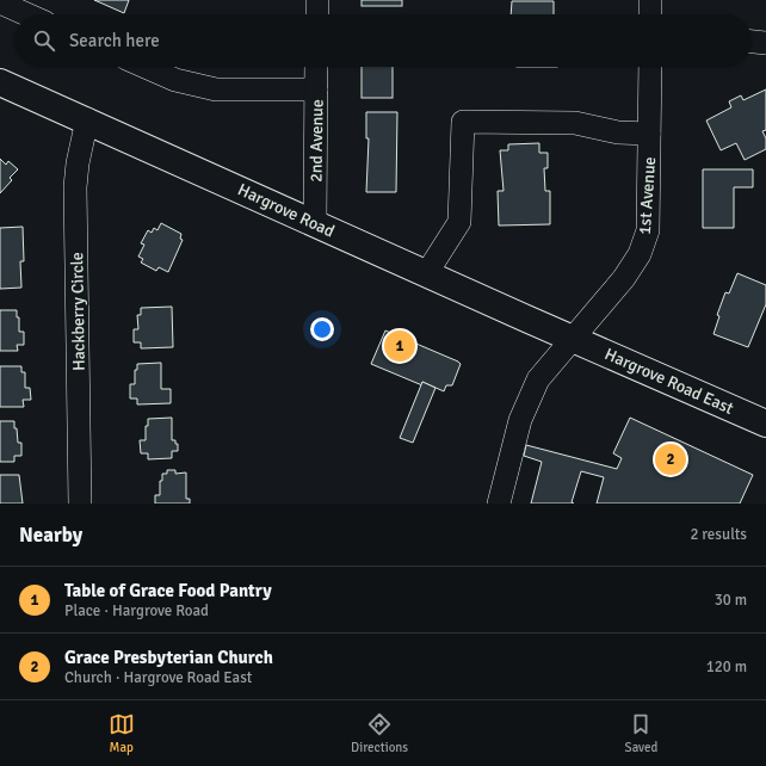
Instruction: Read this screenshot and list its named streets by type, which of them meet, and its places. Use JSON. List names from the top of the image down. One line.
{"streets":{"main road":["Hargrove Road","Hargrove Road East"],"street":["2nd Avenue","1st Avenue","Hackberry Circle"]},"crossings":[["2nd Avenue","Hargrove Road"],["1st Avenue","Hargrove Road"],["1st Avenue","Hargrove Road East"],["Hargrove Road","Hackberry Circle"],["Hargrove Road","Hargrove Road East"]],"page":{"search":"Search here","pins":["1","2"],"heading":["Nearby","2 results"],"list":[{"mark":"1","name":"Table of Grace Food Pantry","note":"Place · Hargrove Road","value":"30 m"},{"mark":"2","name":"Grace Presbyterian Church","note":"Church · Hargrove Road East","value":"120 m"}],"nav":["Map","Directions","Saved"]}}
